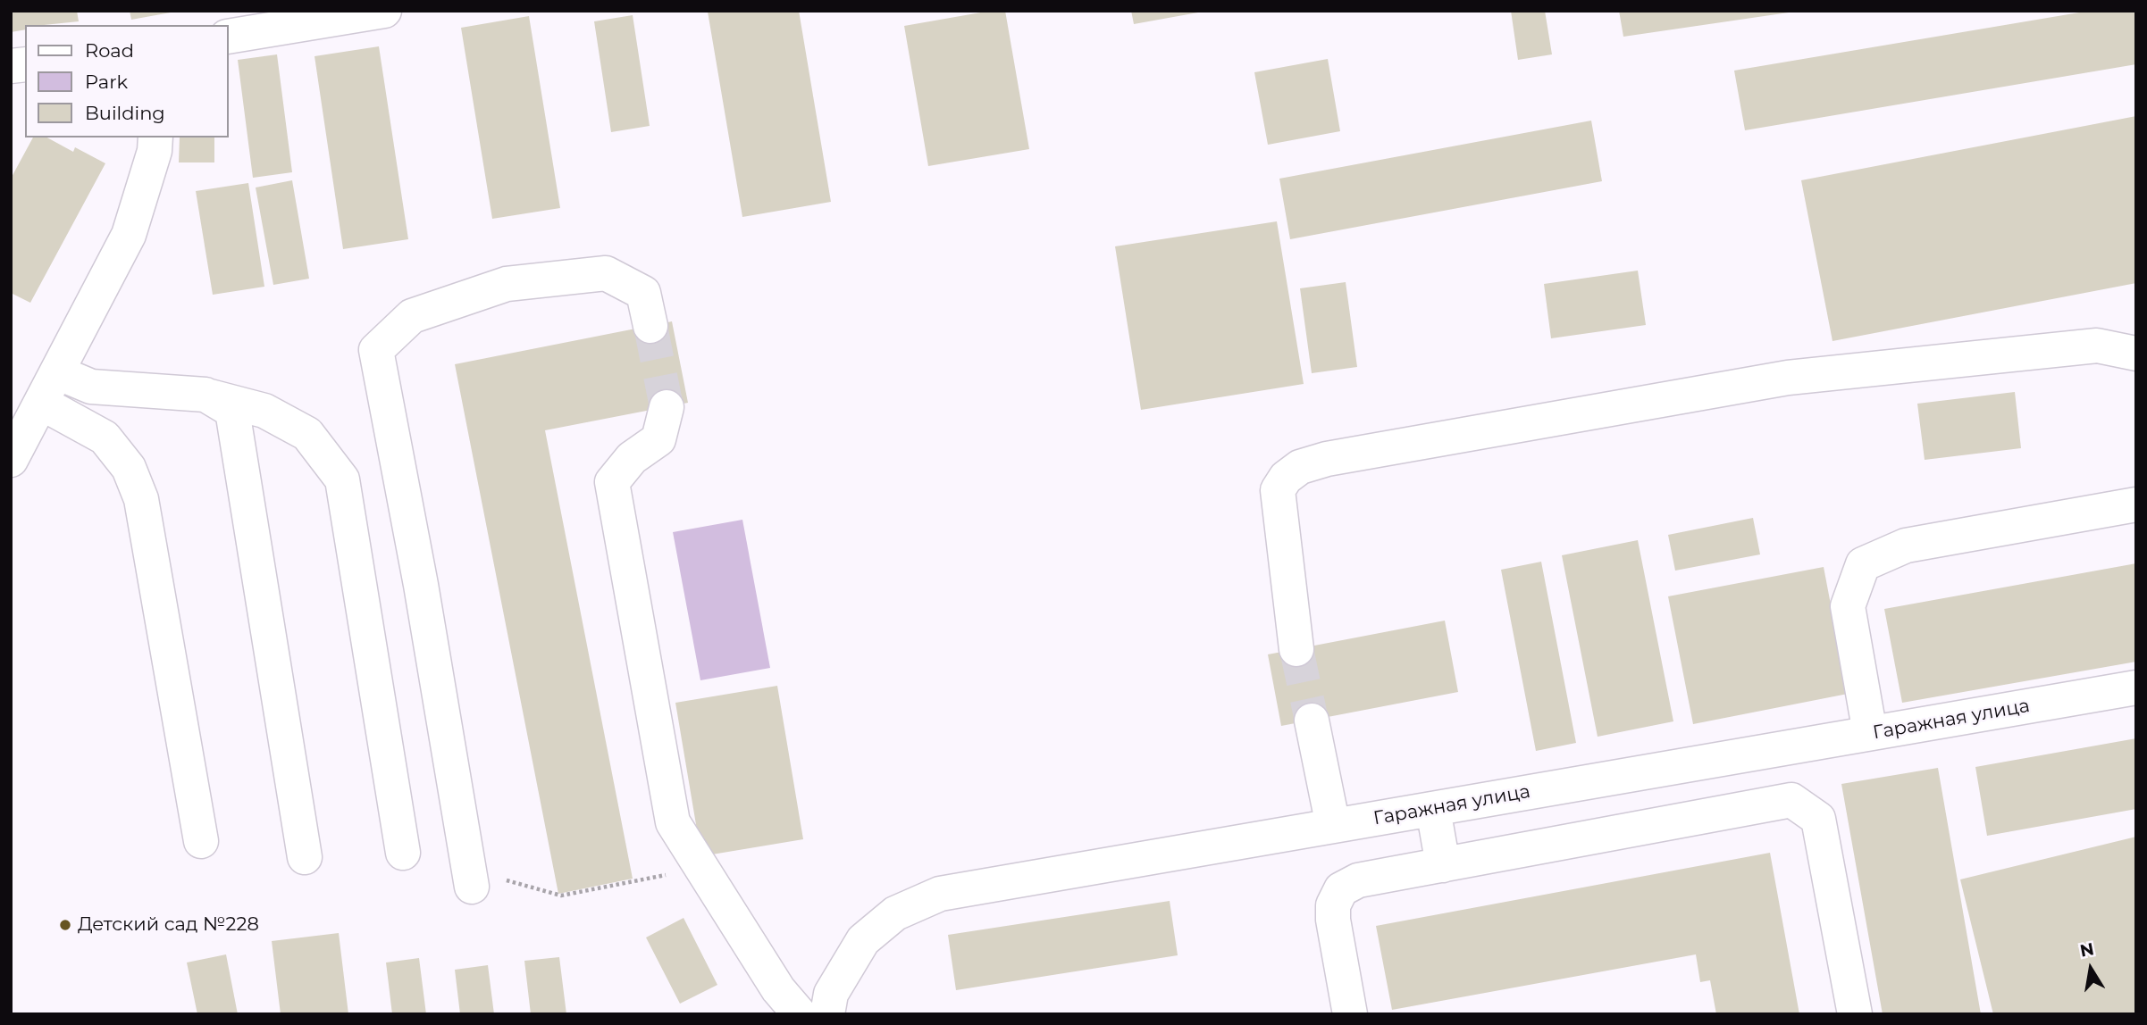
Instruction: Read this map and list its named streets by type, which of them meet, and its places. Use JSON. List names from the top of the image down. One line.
{"streets":{"street":["Гаражная улица"]},"places":["Детский сад №228"],"legend":["Road","Park","Building"],"north":"top"}
